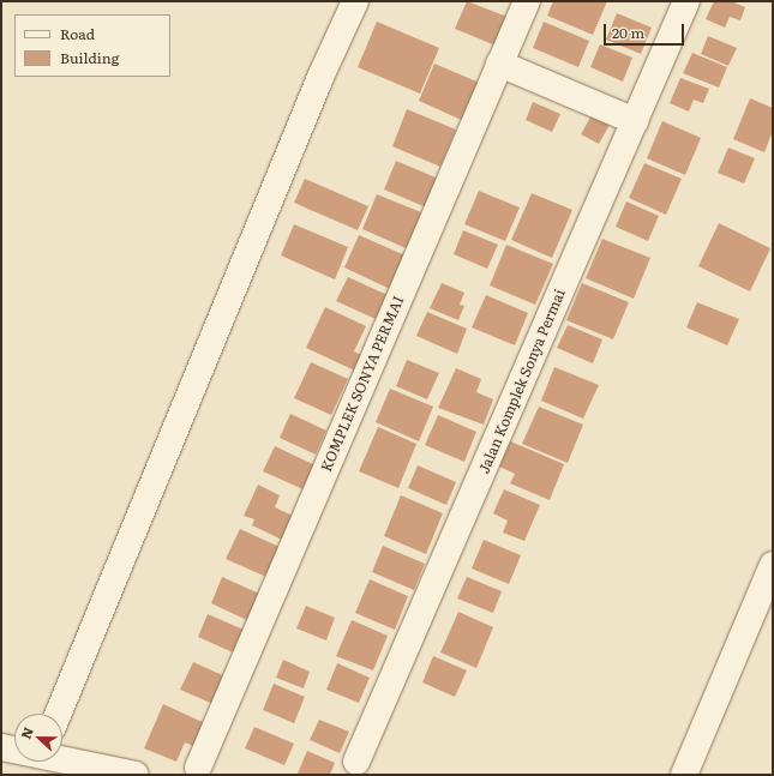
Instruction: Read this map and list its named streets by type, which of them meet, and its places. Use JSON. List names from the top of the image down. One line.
{"streets":{"street":["Jalan Komplek Sonya Permai","KOMPLEK SONYA PERMAI"]},"legend":["Road","Building"],"scale_bar":"20 m","north":"left"}
